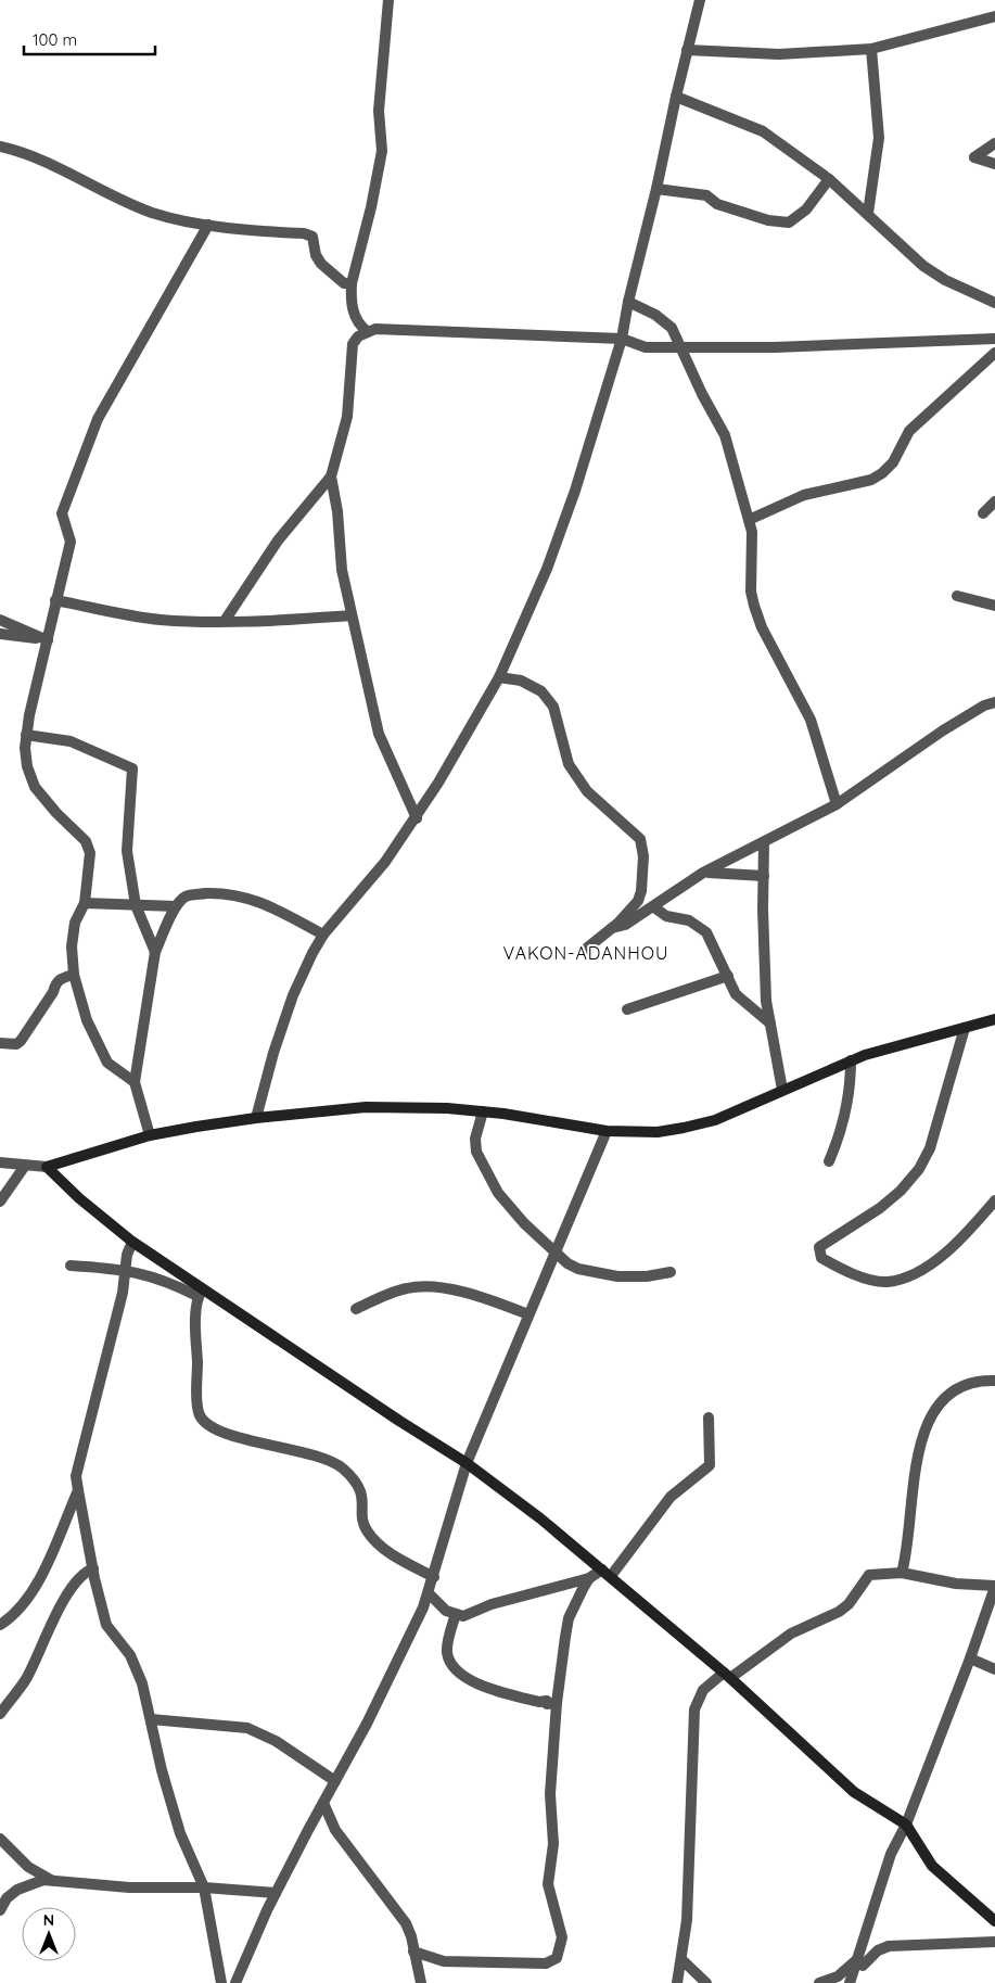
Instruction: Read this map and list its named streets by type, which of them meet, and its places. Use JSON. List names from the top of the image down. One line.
{"districts":["VAKON-ADANHOU"],"scale_bar":"100 m","north":"top"}
